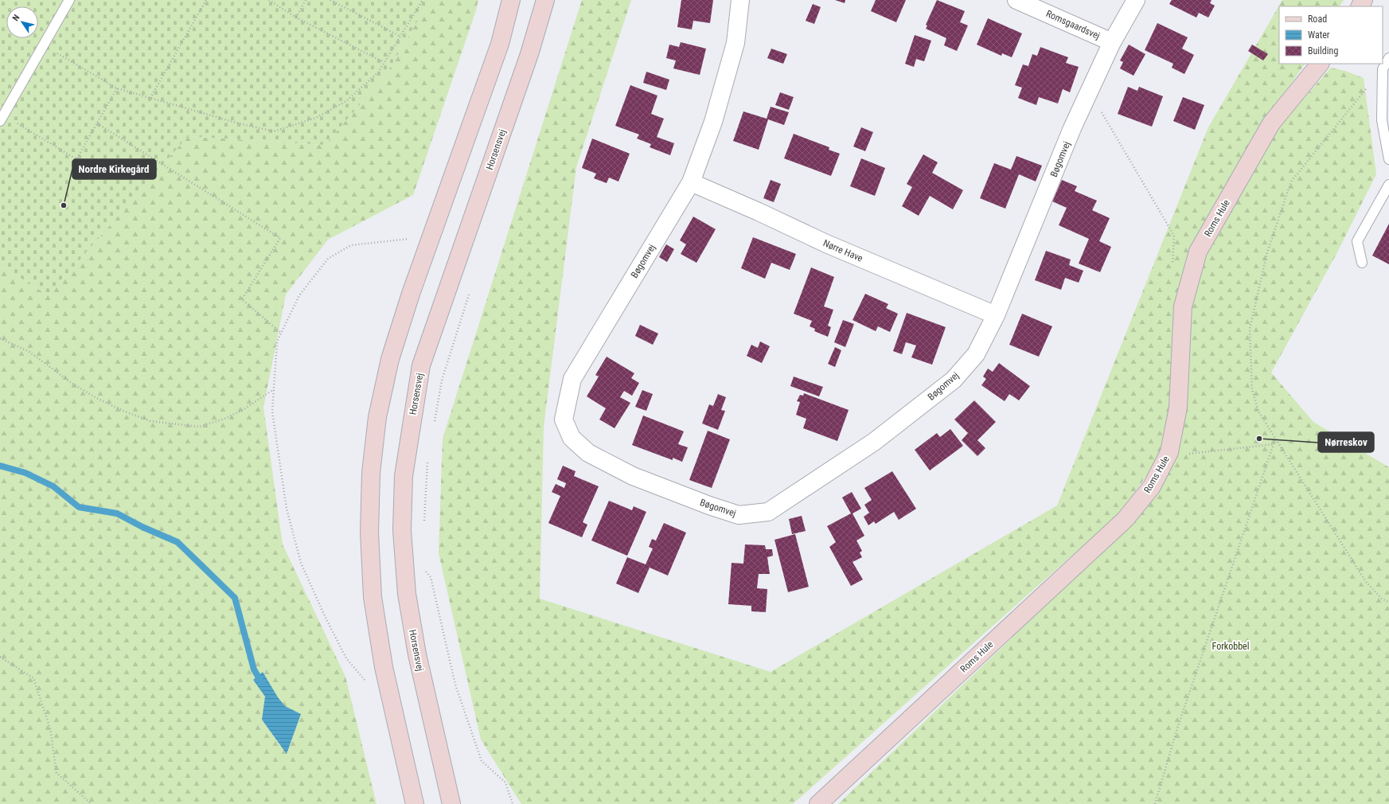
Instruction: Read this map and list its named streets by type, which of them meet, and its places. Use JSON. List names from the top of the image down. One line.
{"streets":{"main road":["Horsensvej","Roms Hule"],"street":["Romsgaardsvej","Bøgomvej","Nørre Have"]},"crossings":[["Romsgaardsvej","Bøgomvej"],["Bøgomvej","Nørre Have"]],"parks":["Forkobbel"],"places":["Nordre Kirkegård","Nørreskov"],"legend":["Road","Water","Building"],"north":"top left"}
